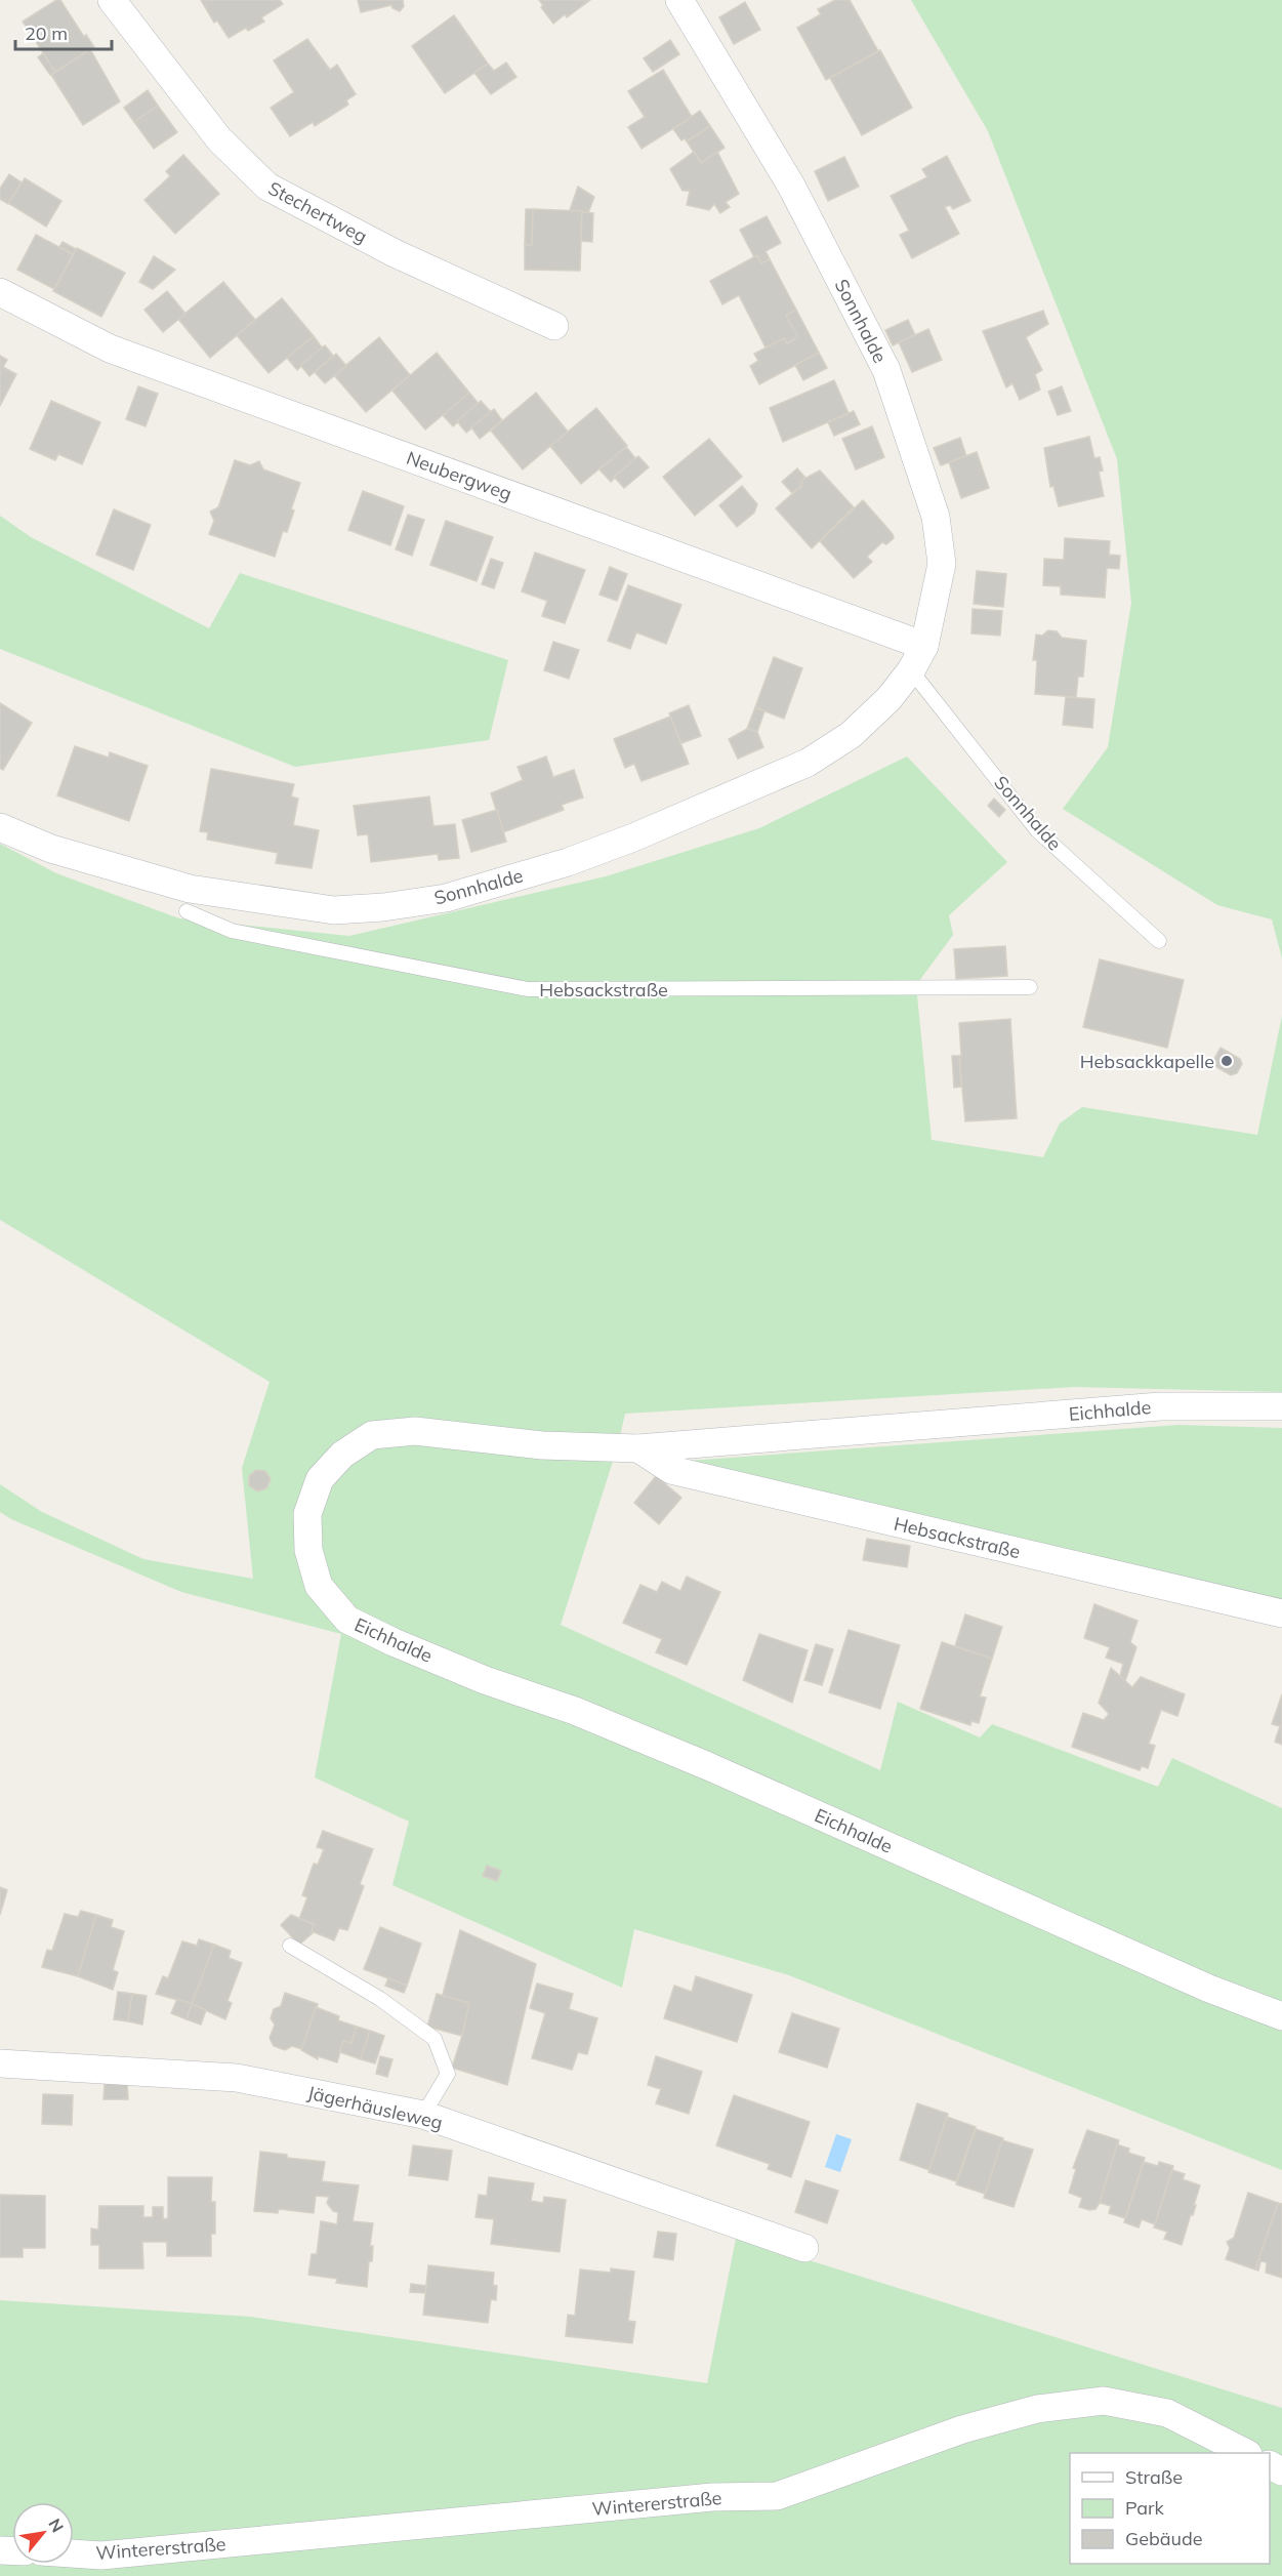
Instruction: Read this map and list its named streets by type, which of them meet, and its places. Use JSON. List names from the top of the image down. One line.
{"streets":{"street":["Stechertweg","Sonnhalde","Neubergweg","Hebsackstraße","Eichhalde","Jägerhäusleweg","Wintererstraße"]},"crossings":[["Sonnhalde","Neubergweg"],["Hebsackstraße","Eichhalde"]],"places":["Hebsackkapelle"],"legend":["Straße","Park","Gebäude"],"scale_bar":"20 m","north":"top right"}
